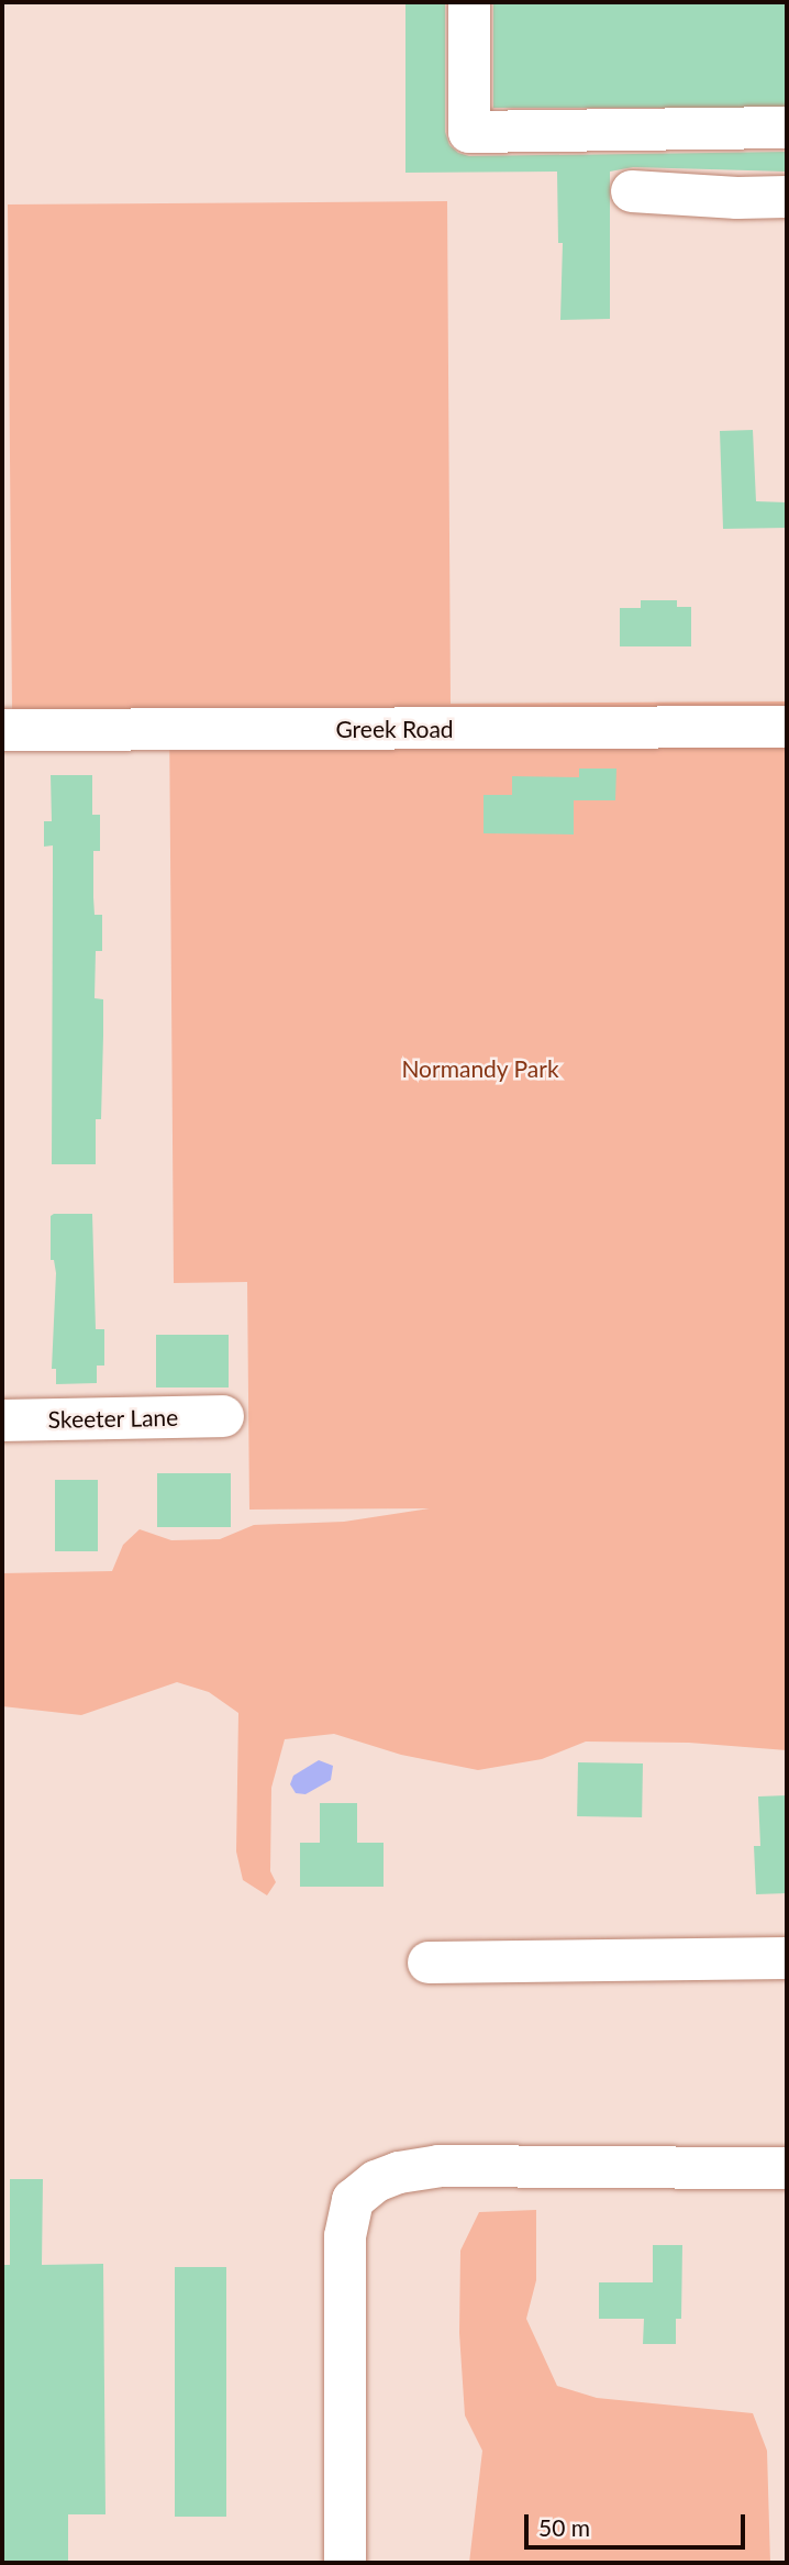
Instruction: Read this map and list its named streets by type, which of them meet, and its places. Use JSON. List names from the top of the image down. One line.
{"streets":{"street":["Greek Road","Skeeter Lane"]},"parks":["Normandy Park"],"scale_bar":"50 m"}
